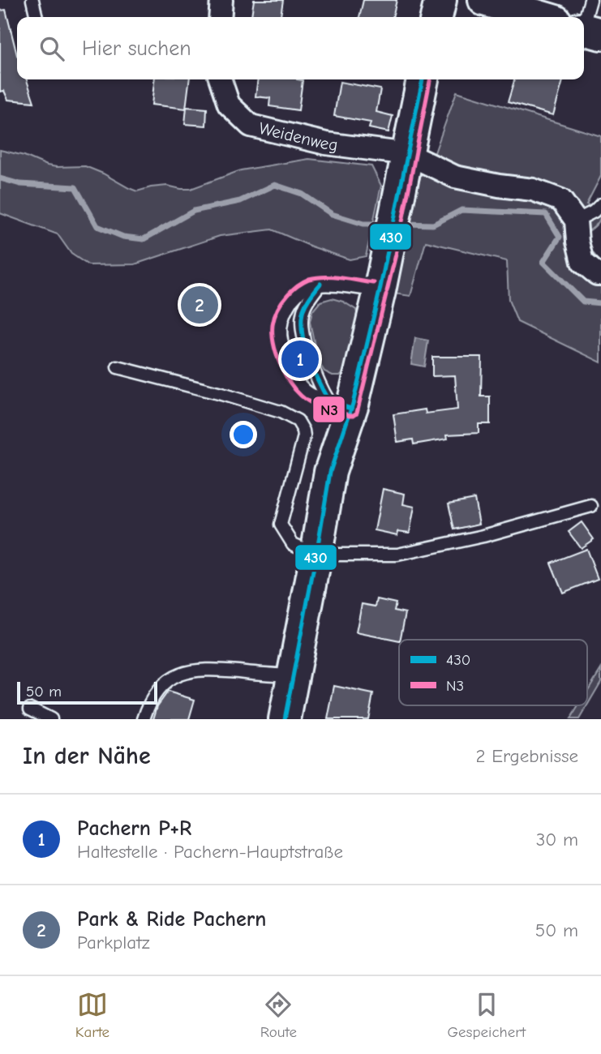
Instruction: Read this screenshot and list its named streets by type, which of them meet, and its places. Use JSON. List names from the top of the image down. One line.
{"streets":{"street":["Weidenweg"]},"lines":["transit line 430","transit line N3"],"legend":["430","N3"],"scale_bar":"50 m","page":{"search":"Hier suchen","pins":["2","1"],"scale":"50 m","heading":["In der Nähe","2 Ergebnisse"],"list":[{"mark":"1","name":"Pachern P+R","note":"Haltestelle · Pachern-Hauptstraße","value":"30 m"},{"mark":"2","name":"Park & Ride Pachern","note":"Parkplatz","value":"50 m"}],"nav":["Karte","Route","Gespeichert"]}}
